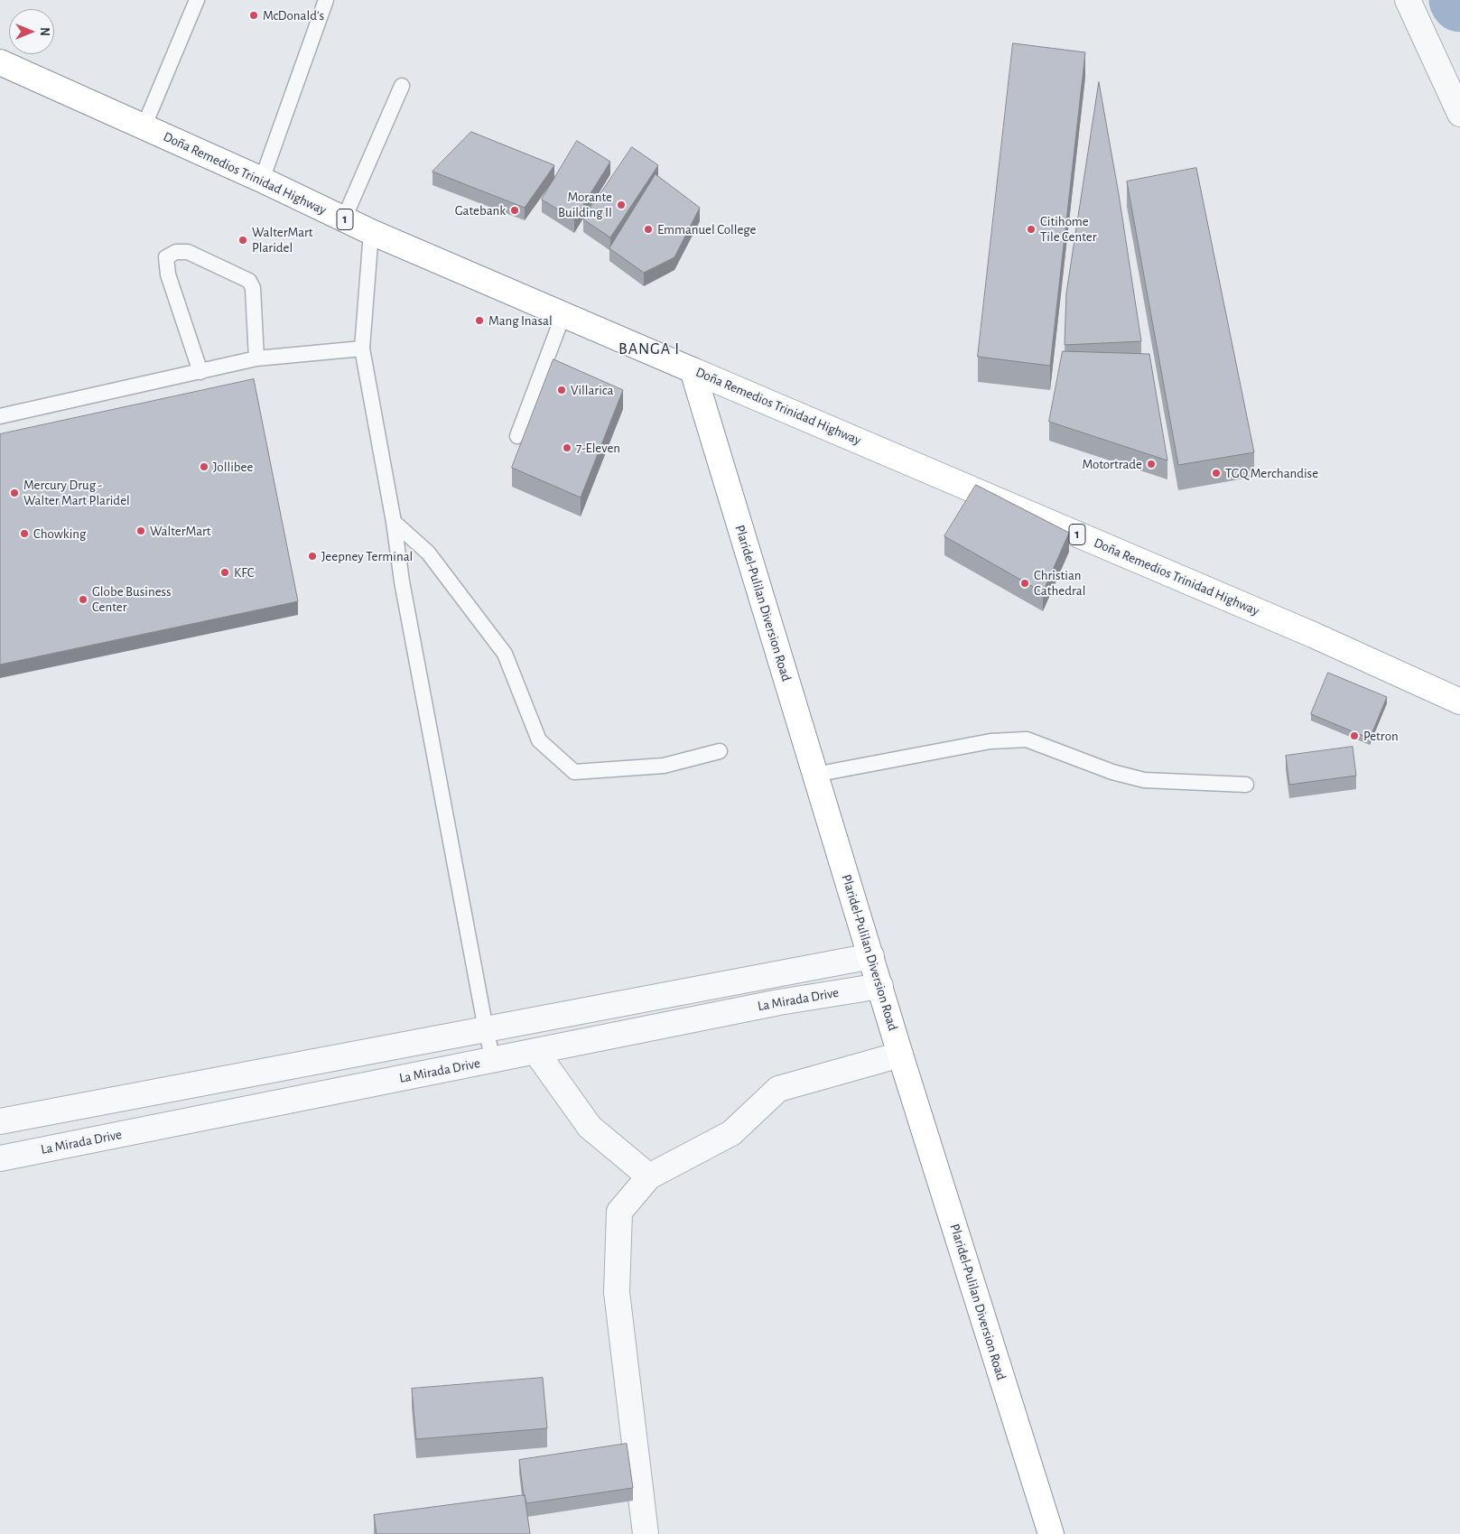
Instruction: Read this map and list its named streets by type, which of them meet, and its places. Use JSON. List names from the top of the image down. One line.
{"streets":{"main road":["Doña Remedios Trinidad Highway","1","Plaridel-Pulilan Diversion Road"],"street":["La Mirada Drive"]},"crossings":[["Doña Remedios Trinidad Highway","Plaridel-Pulilan Diversion Road"],["Plaridel-Pulilan Diversion Road","La Mirada Drive"]],"districts":["BANGA I"],"places":["McDonald's","Morante Building II","Gatebank","Emmanuel College","Citihome Tile Center","WalterMart Plaridel","Mang Inasal","Villarica","7-Eleven","Motortrade","Jollibee","TGQ Merchandise","Mercury Drug - Walter Mart Plaridel","WalterMart","Chowking","Jeepney Terminal","KFC","Christian Cathedral","Globe Business Center","Petron"],"north":"right"}
